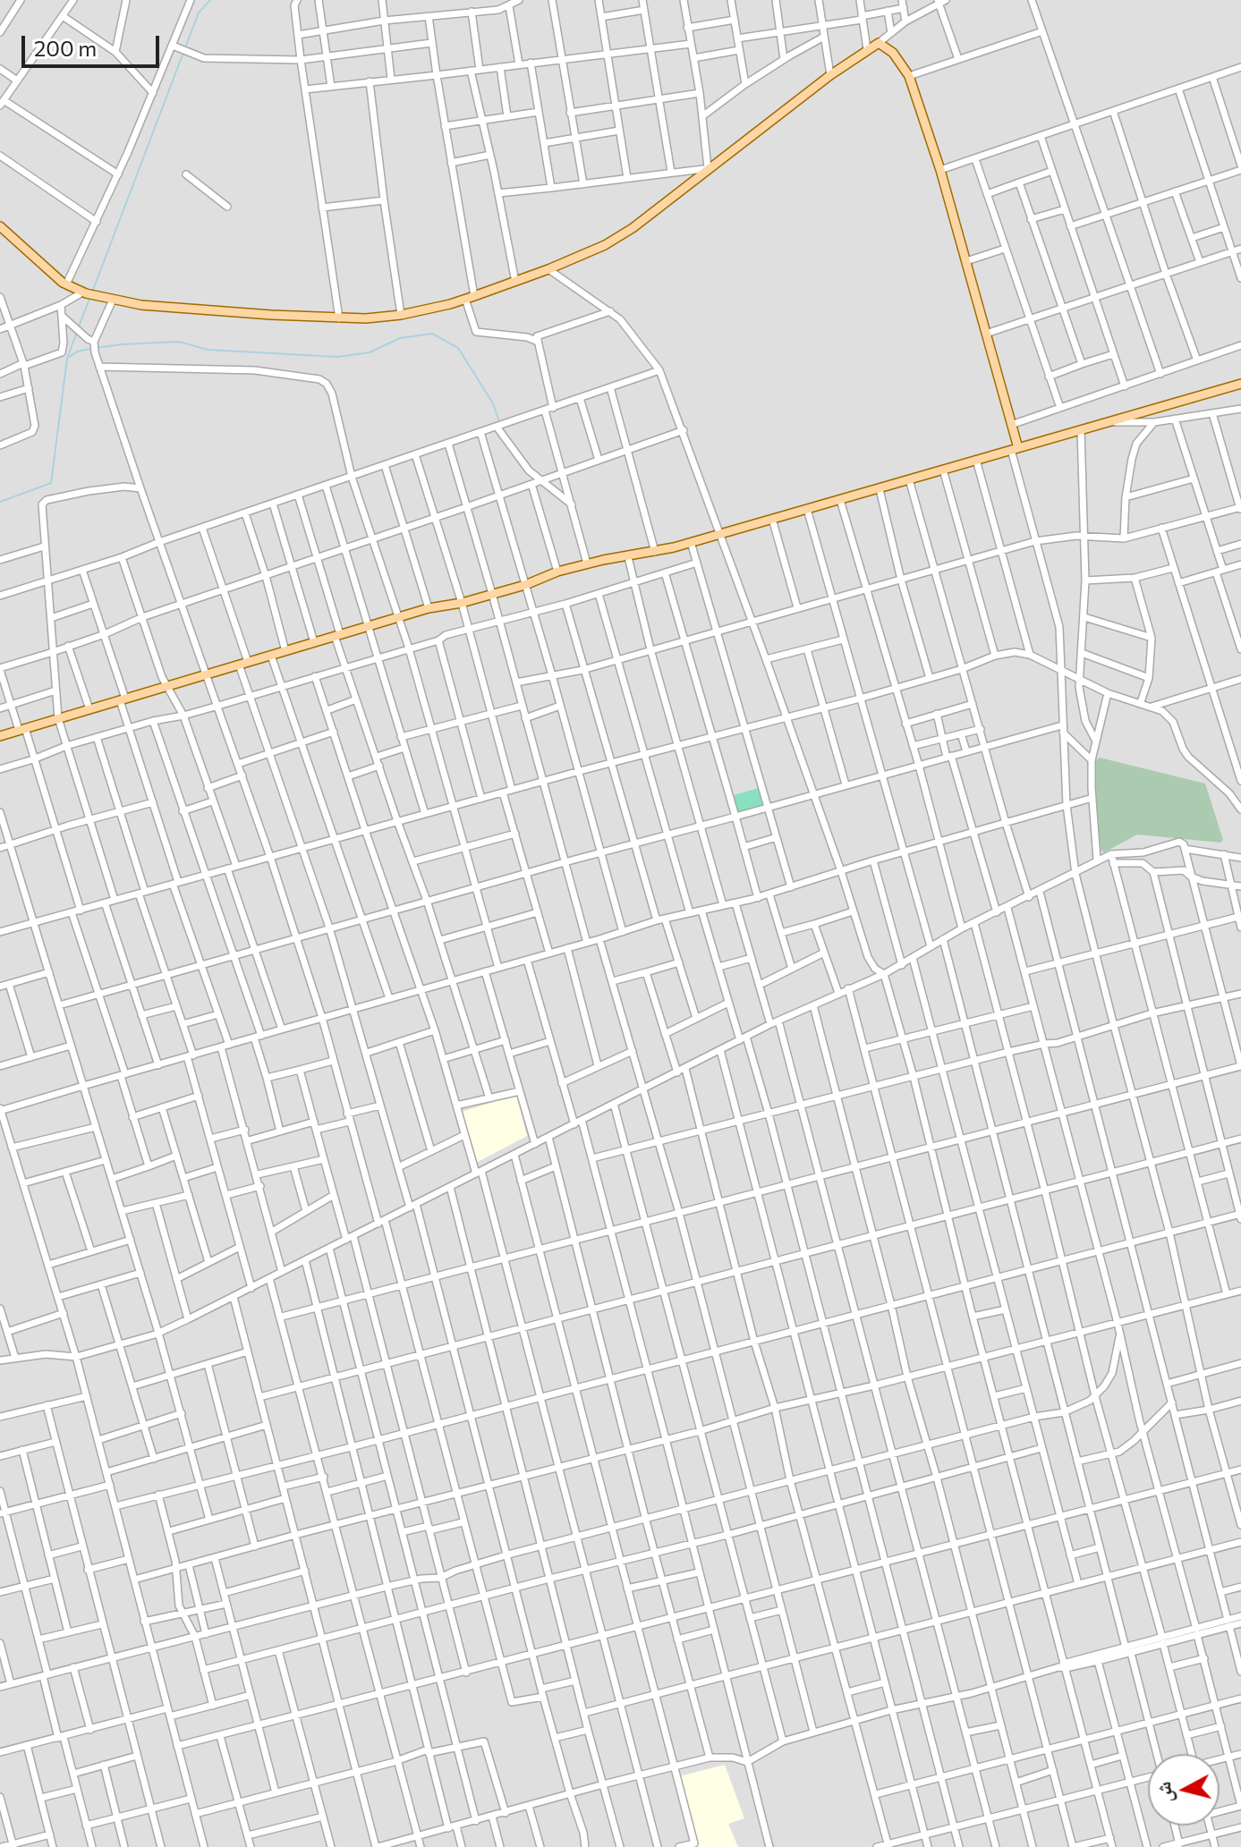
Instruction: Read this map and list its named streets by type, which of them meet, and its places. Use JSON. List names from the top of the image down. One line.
{"scale_bar":"200 m","north":"left"}
